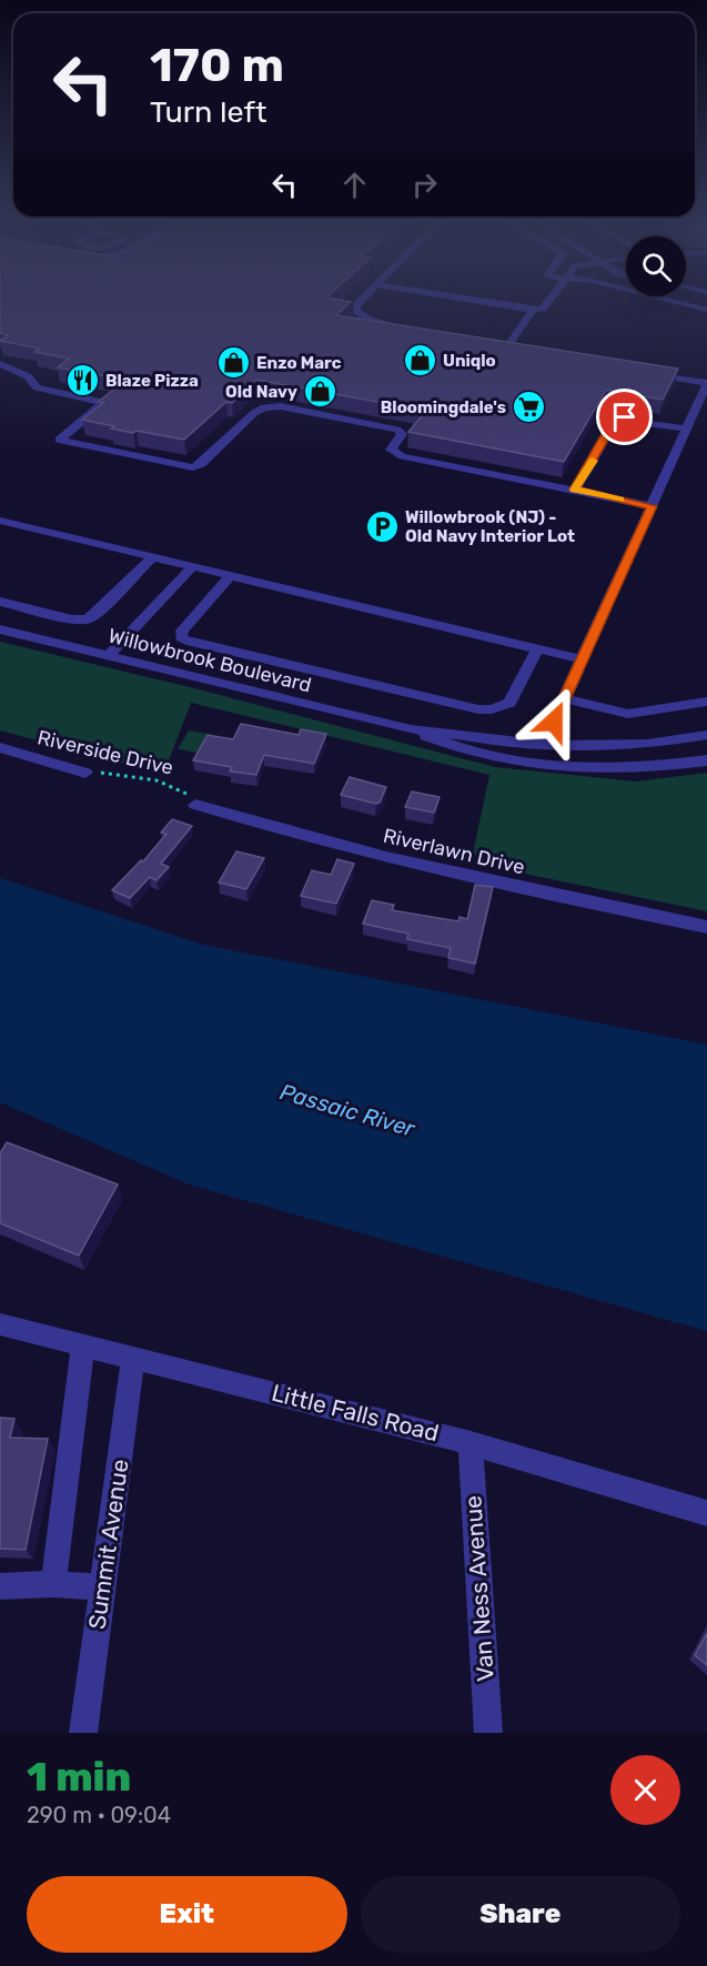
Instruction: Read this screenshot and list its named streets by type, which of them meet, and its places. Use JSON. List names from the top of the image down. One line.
{"streets":{"street":["Willowbrook Boulevard","Riverside Drive","Riverlawn Drive","Little Falls Road","Summit Avenue","Van Ness Avenue"]},"crossings":[["Riverside Drive","Riverlawn Drive"],["Little Falls Road","Summit Avenue"],["Little Falls Road","Van Ness Avenue"]],"water":["Passaic River"],"places":{"shop":["Uniqlo","Enzo Marc","Old Navy"],"restaurant":["Blaze Pizza"],"supermarket":["Bloomingdale's"],"parking":["Willowbrook (NJ) - Old Navy Interior Lot"]},"page":{"turn":["170 m","Turn left"],"heading":["1 min","290 m · 09:04"],"buttons":["Exit","Share"]}}
